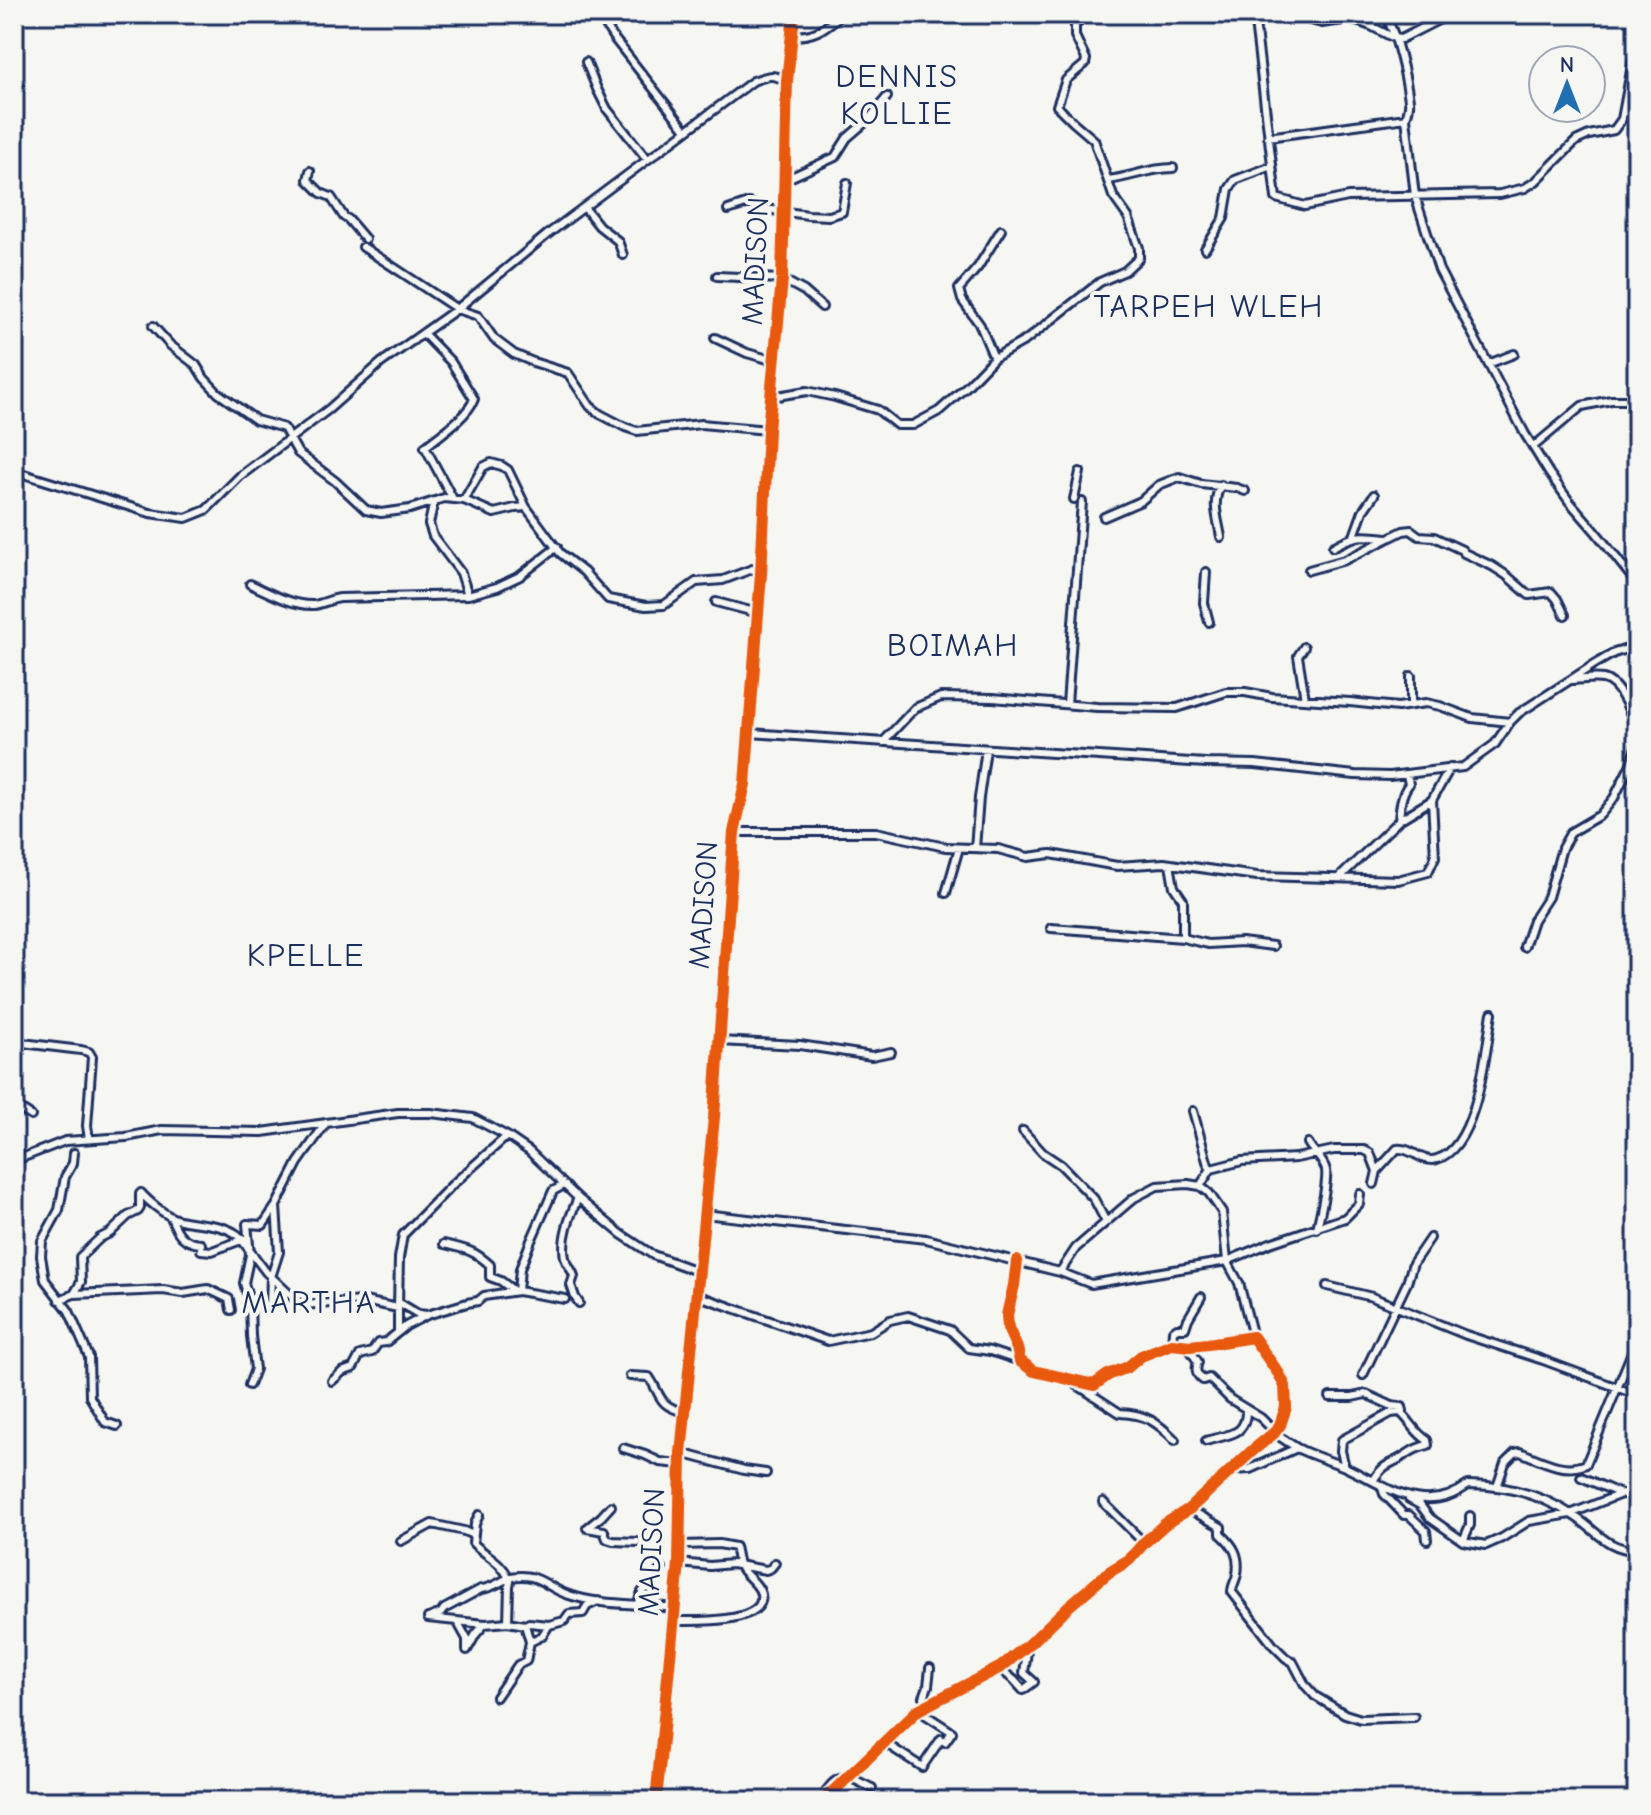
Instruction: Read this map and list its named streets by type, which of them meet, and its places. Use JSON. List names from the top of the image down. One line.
{"streets":{"street":["MADISON"]},"districts":["DENNIS KOLLIE","TARPEH WLEH","BOIMAH","KPELLE","MARTHA"],"north":"top"}
